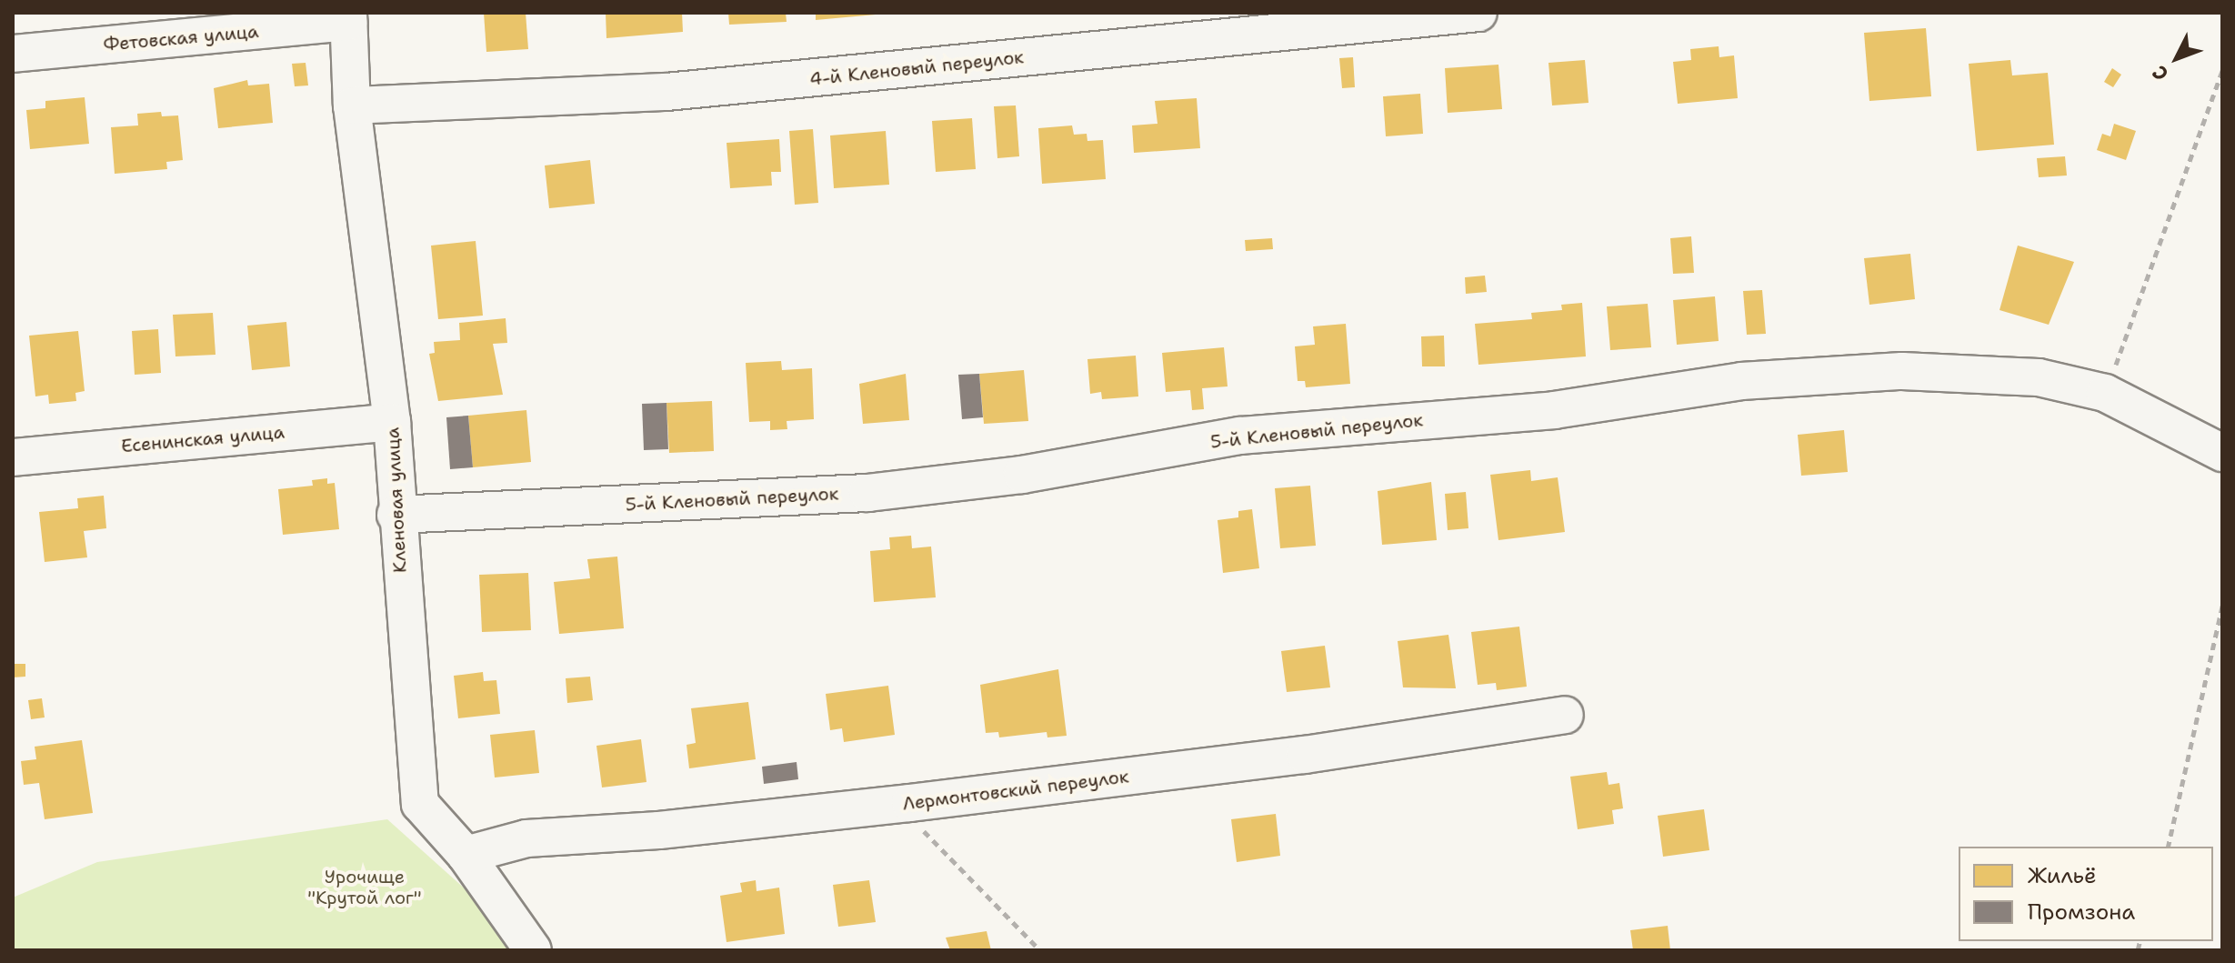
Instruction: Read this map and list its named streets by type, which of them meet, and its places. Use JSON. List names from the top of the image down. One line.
{"streets":{"street":["Фетовская улица","4-й Кленовый переулок","5-й Кленовый переулок","Есенинская улица","Кленовая улица","Лермонтовский переулок"]},"crossings":[["Фетовская улица","Кленовая улица"],["4-й Кленовый переулок","Кленовая улица"],["5-й Кленовый переулок","Кленовая улица"],["Есенинская улица","Кленовая улица"],["Кленовая улица","Лермонтовский переулок"]],"parks":["Урочище \"Крутой лог\""],"legend":["Жильё","Промзона"],"north":"bottom left"}
